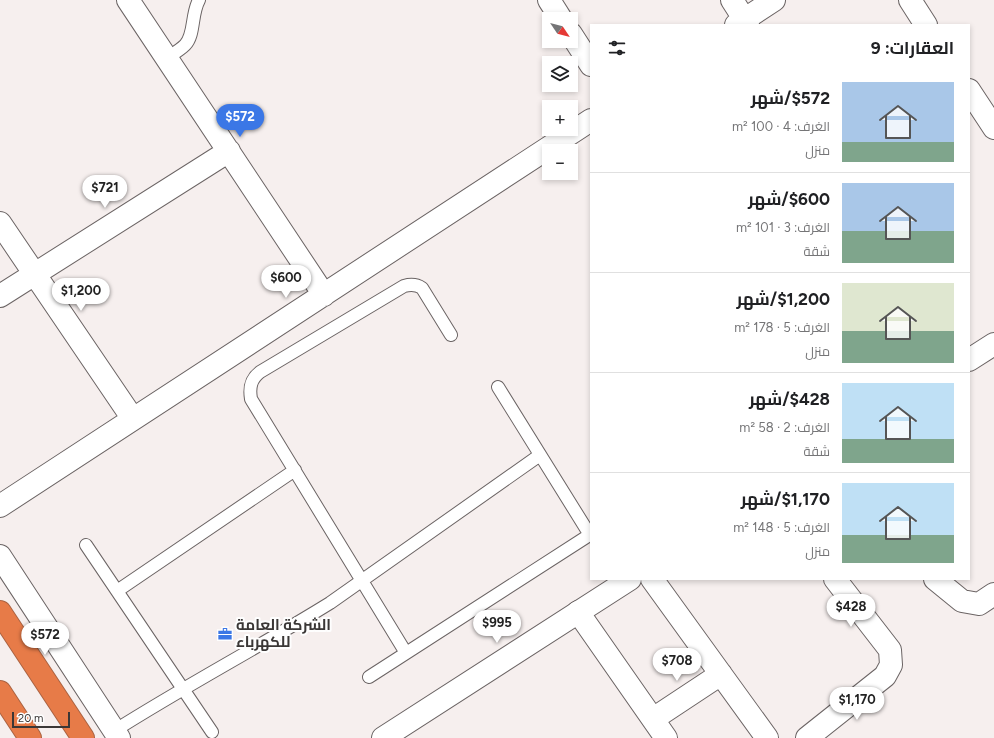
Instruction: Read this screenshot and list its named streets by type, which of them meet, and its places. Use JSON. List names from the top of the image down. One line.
{"places":{"office":["الشركة العامة للكهرباء"]},"scale_bar":"20 m","north":"bottom right","page":{"map_buttons":["+","−"],"heading":"العقارات: 9","list":[{"name":"$572/شهر","note":"الغرف: 4 · 100 m² · منزل"},{"name":"$600/شهر","note":"الغرف: 3 · 101 m² · شقة"},{"name":"$1,200/شهر","note":"الغرف: 5 · 178 m² · منزل"},{"name":"$428/شهر","note":"الغرف: 2 · 58 m² · شقة"},{"name":"$1,170/شهر","note":"الغرف: 5 · 148 m² · منزل"}],"price":["$572","$721","$600","$1,200","$428","$995","$572","$708","$1,170"],"scale":"20 m"}}
